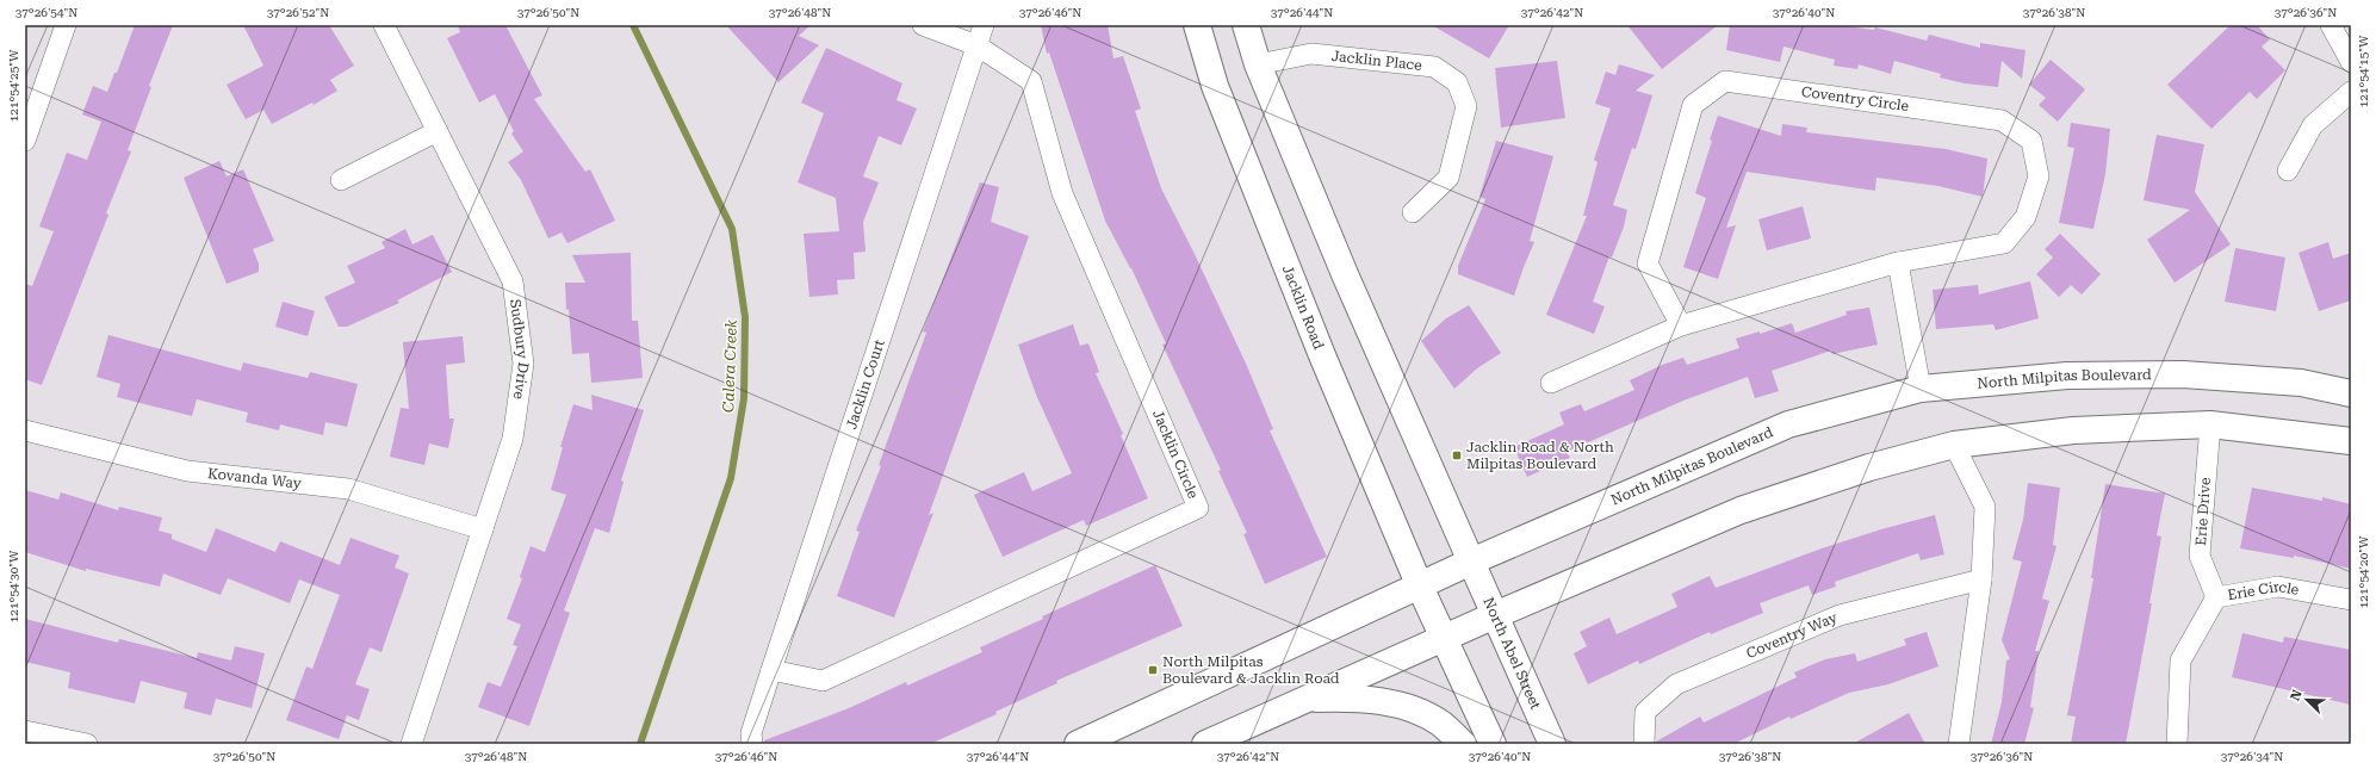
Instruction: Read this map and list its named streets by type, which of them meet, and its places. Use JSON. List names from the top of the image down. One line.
{"streets":{"main road":["Jacklin Road","North Milpitas Boulevard","North Abel Street"],"street":["Jacklin Place","Coventry Circle","Sudbury Drive","Jacklin Court","Jacklin Circle","Kovanda Way","Erie Drive","Erie Circle","Coventry Way"]},"crossings":[["Jacklin Road","North Milpitas Boulevard"],["Sudbury Drive","Kovanda Way"],["North Milpitas Boulevard","North Abel Street"],["Jacklin Court","Jacklin Circle"],["Erie Drive","Erie Circle"]],"water":["Calera Creek"],"places":{"transit":["Jacklin Road & North Milpitas Boulevard","North Milpitas Boulevard & Jacklin Road"]},"north":"top left","coordinates":["37°26'54\"N","37°26'52\"N","37°26'50\"N","37°26'48\"N","37°26'46\"N","37°26'44\"N","37°26'42\"N","37°26'40\"N","37°26'38\"N","37°26'36\"N","121°54'15\"W","121°54'25\"W","121°54'20\"W","121°54'30\"W","37°26'34\"N"]}
